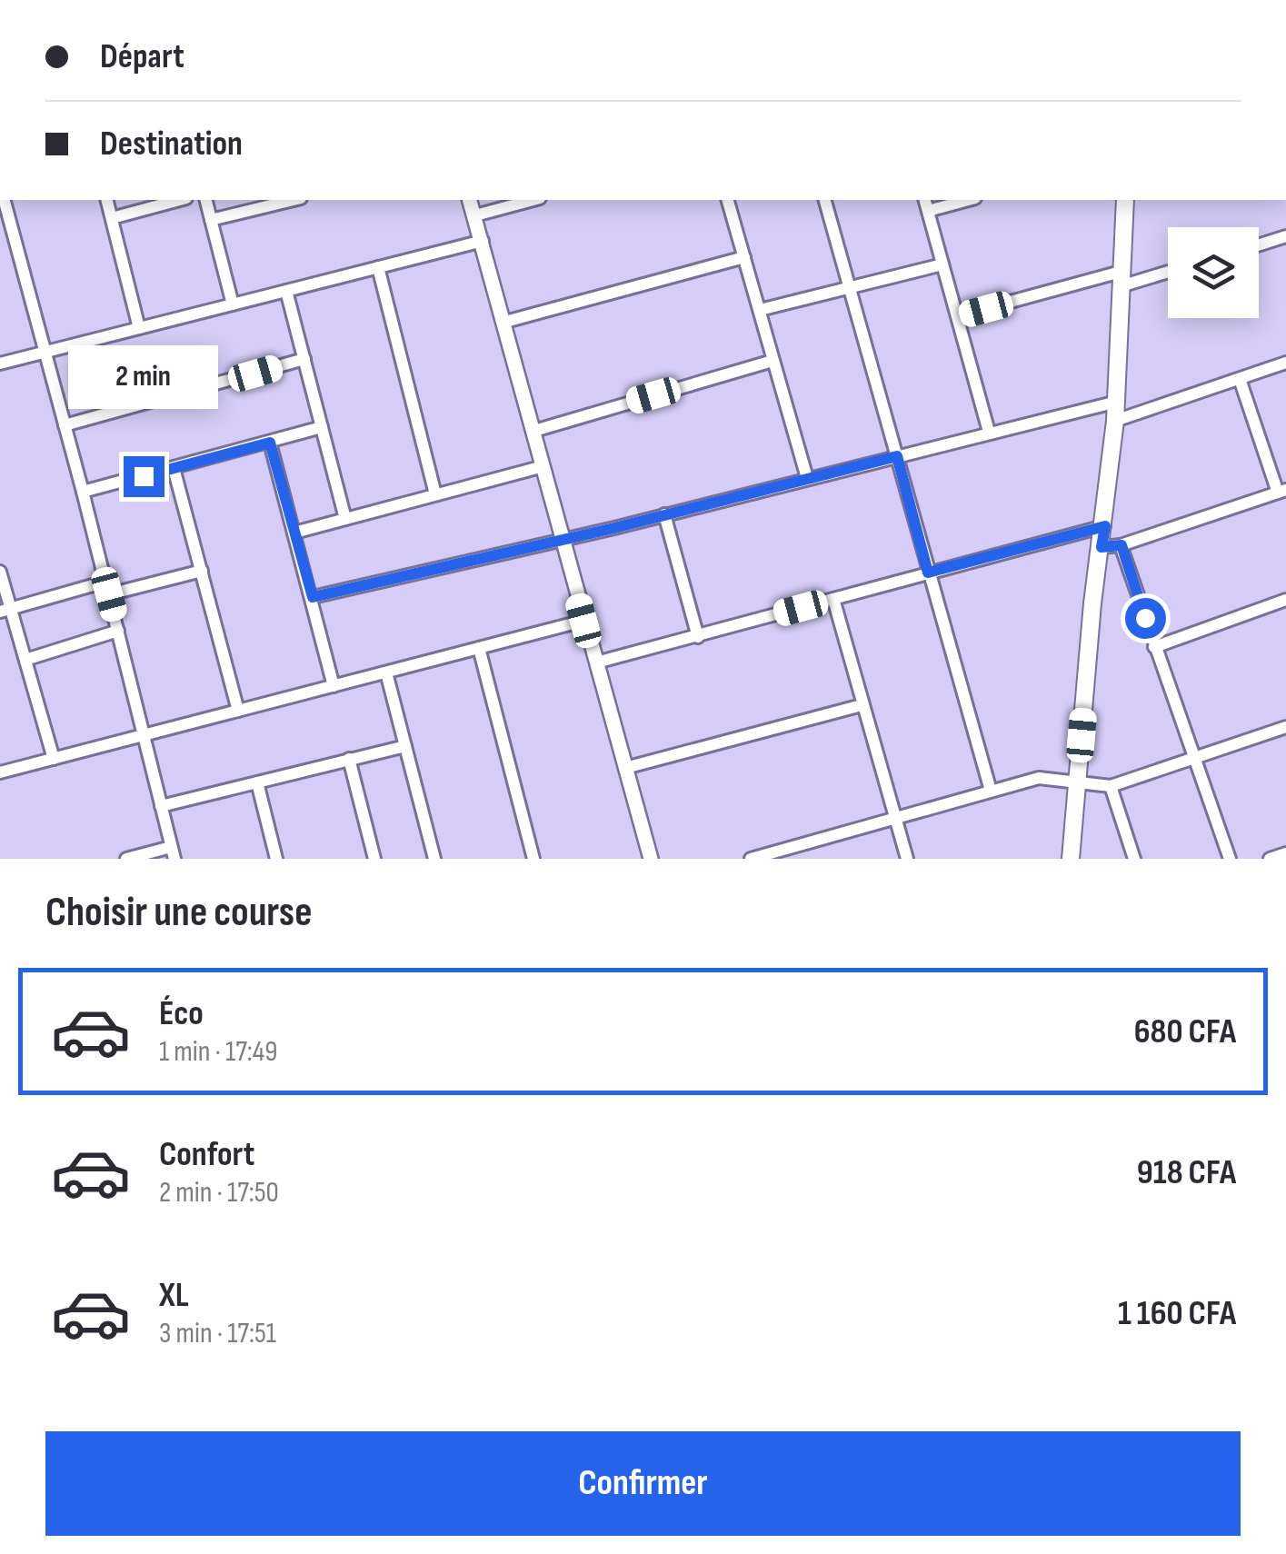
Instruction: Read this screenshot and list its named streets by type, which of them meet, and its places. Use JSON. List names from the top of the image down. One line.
{"page":{"banner":["Départ","Destination"],"bubble":"2 min","heading":"Choisir une course","list":[{"name":"Éco","note":"1 min · 17:49","value":"680 CFA"},{"name":"Confort","note":"2 min · 17:50","value":"918 CFA"},{"name":"XL","note":"3 min · 17:51","value":"1 160 CFA"}],"buttons":"Confirmer"}}
